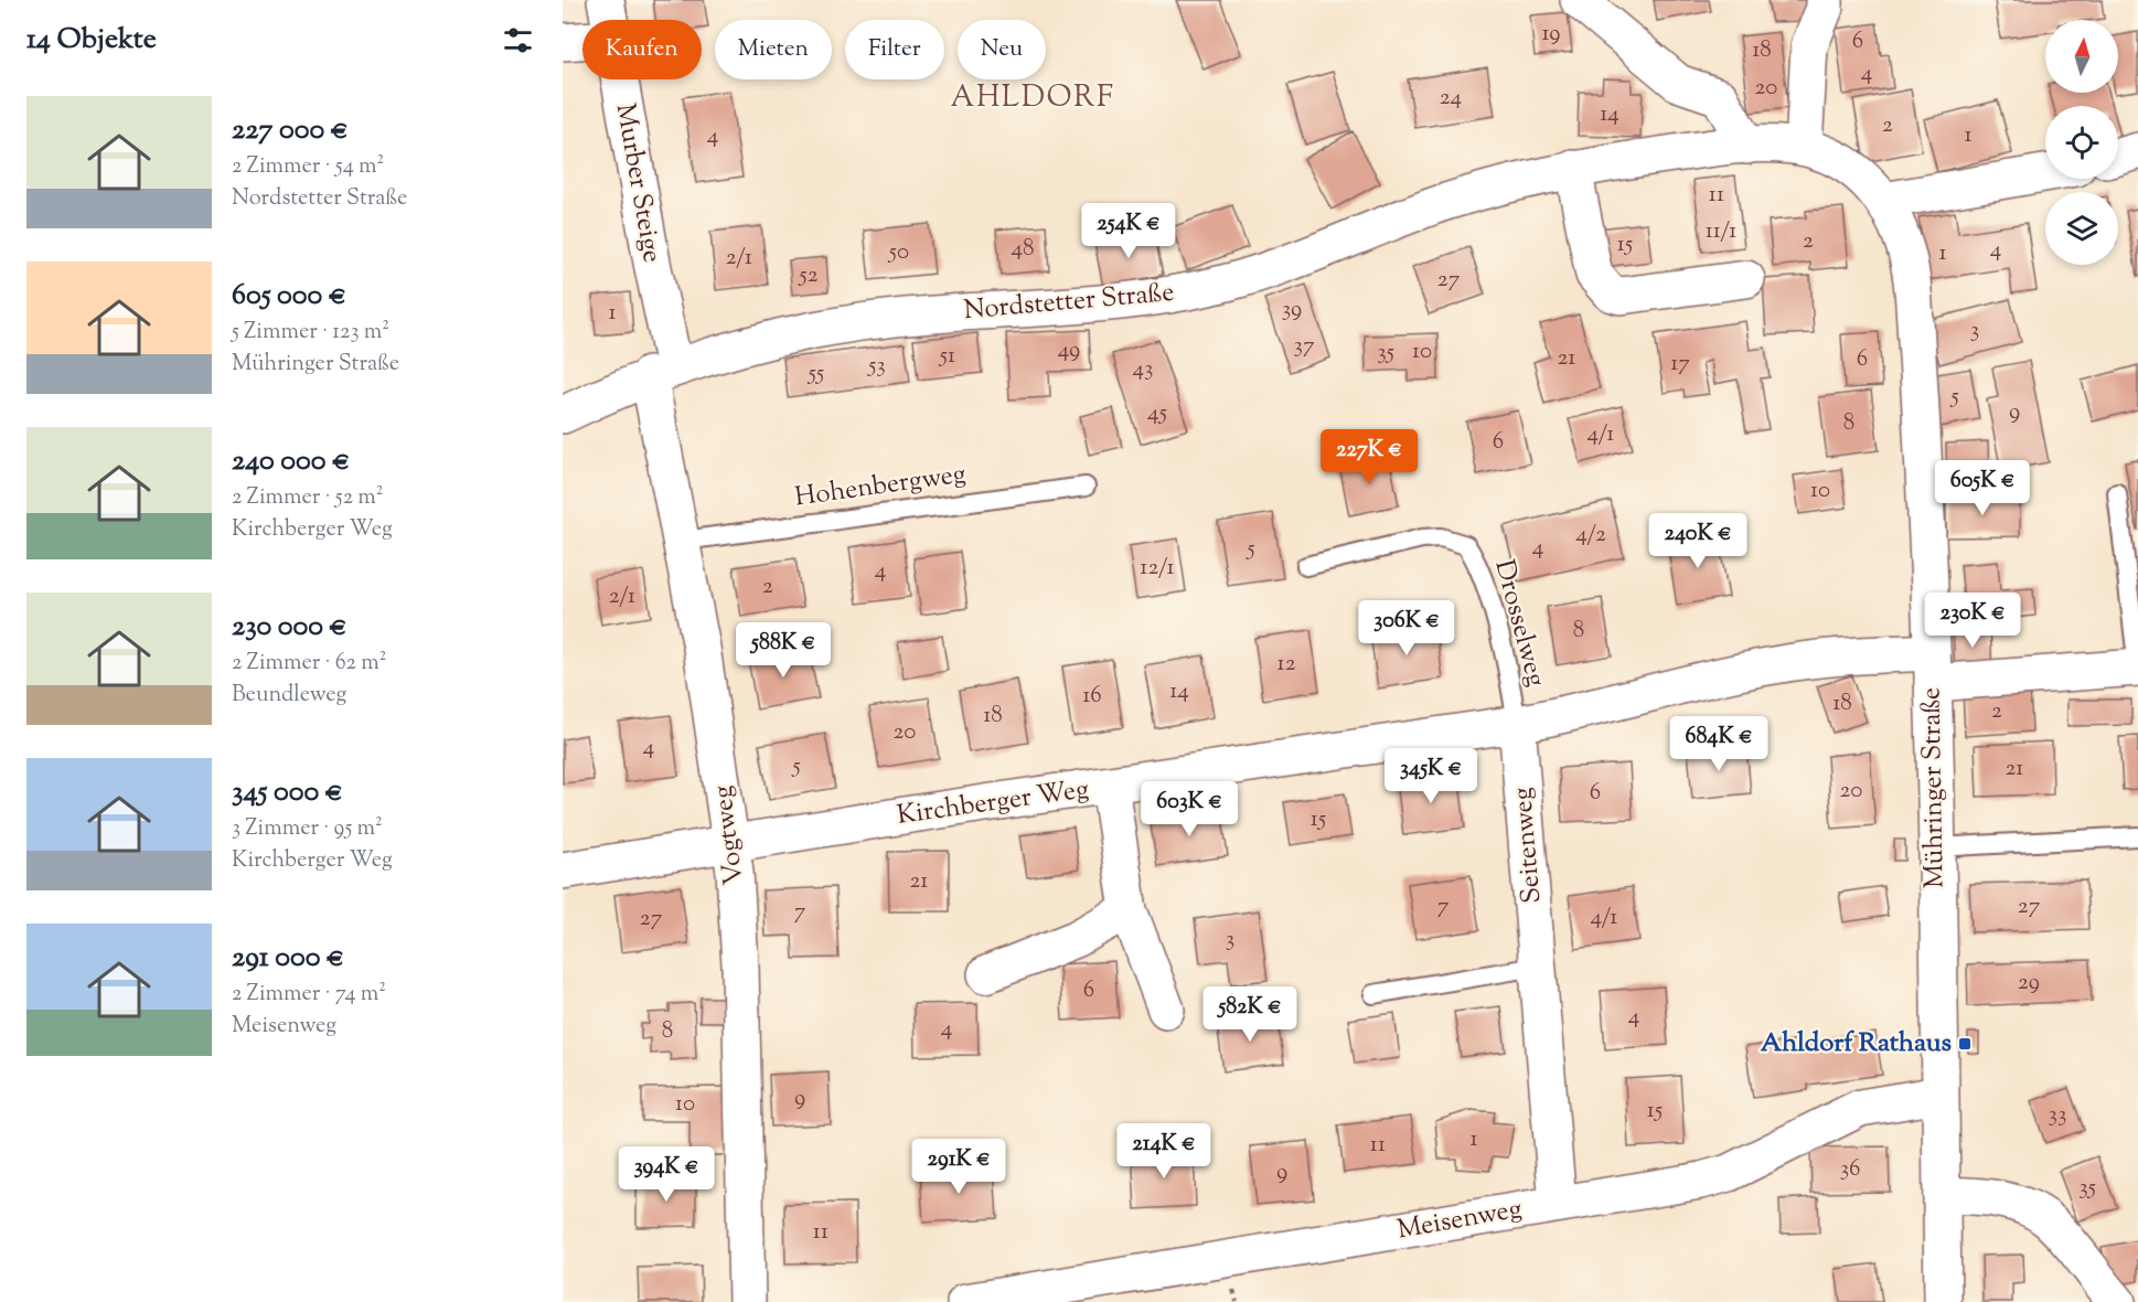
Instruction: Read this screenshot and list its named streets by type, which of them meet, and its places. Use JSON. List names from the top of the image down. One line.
{"streets":{"street":["Murber Steige","Nordstetter Straße","Mühringer Straße","Kirchberger Weg","Vogtweg","Seitenweg","Meisenweg"],"lane":["Hohenbergweg","Drosselweg"]},"crossings":[["Murber Steige","Nordstetter Straße"],["Murber Steige","Vogtweg"],["Nordstetter Straße","Mühringer Straße"],["Nordstetter Straße","Vogtweg"],["Hohenbergweg","Vogtweg"],["Drosselweg","Kirchberger Weg"],["Drosselweg","Seitenweg"],["Mühringer Straße","Kirchberger Weg"],["Mühringer Straße","Meisenweg"],["Kirchberger Weg","Vogtweg"],["Kirchberger Weg","Seitenweg"],["Seitenweg","Meisenweg"]],"districts":["AHLDORF"],"places":{"transit":["Ahldorf Rathaus"]},"house_numbers":["19","6","18","4","20","24","14","2","1","4","11","11/1","2","15","48","4","50","1","2/1","52","27","39","1","3","37","49","10","35","51","21","6","17","53","43","55","5","9","45","8","4/1","6","10","4/2","4","5","12/1","4","2","2/1","8","12","14","16","18","2","18","20","4","5","21","20","6","15","21","7","27","7","4/1","27","3","29","6","4","4","8","9","10","15","33","1","11","36","9","35","11"],"north":"top","page":{"heading":"14 Objekte","chip":["Kaufen","Mieten","Filter","Neu"],"list":[{"name":"227 000 €","note":"2 Zimmer · 54 m² · Nordstetter Straße"},{"name":"605 000 €","note":"5 Zimmer · 123 m² · Mühringer Straße"},{"name":"240 000 €","note":"2 Zimmer · 52 m² · Kirchberger Weg"},{"name":"230 000 €","note":"2 Zimmer · 62 m² · Beundleweg"},{"name":"345 000 €","note":"3 Zimmer · 95 m² · Kirchberger Weg"},{"name":"291 000 €","note":"2 Zimmer · 74 m² · Meisenweg"}],"price":["254K €","227K €","605K €","240K €","230K €","306K €","588K €","684K €","345K €","603K €","582K €","214K €","291K €","394K €"]}}
